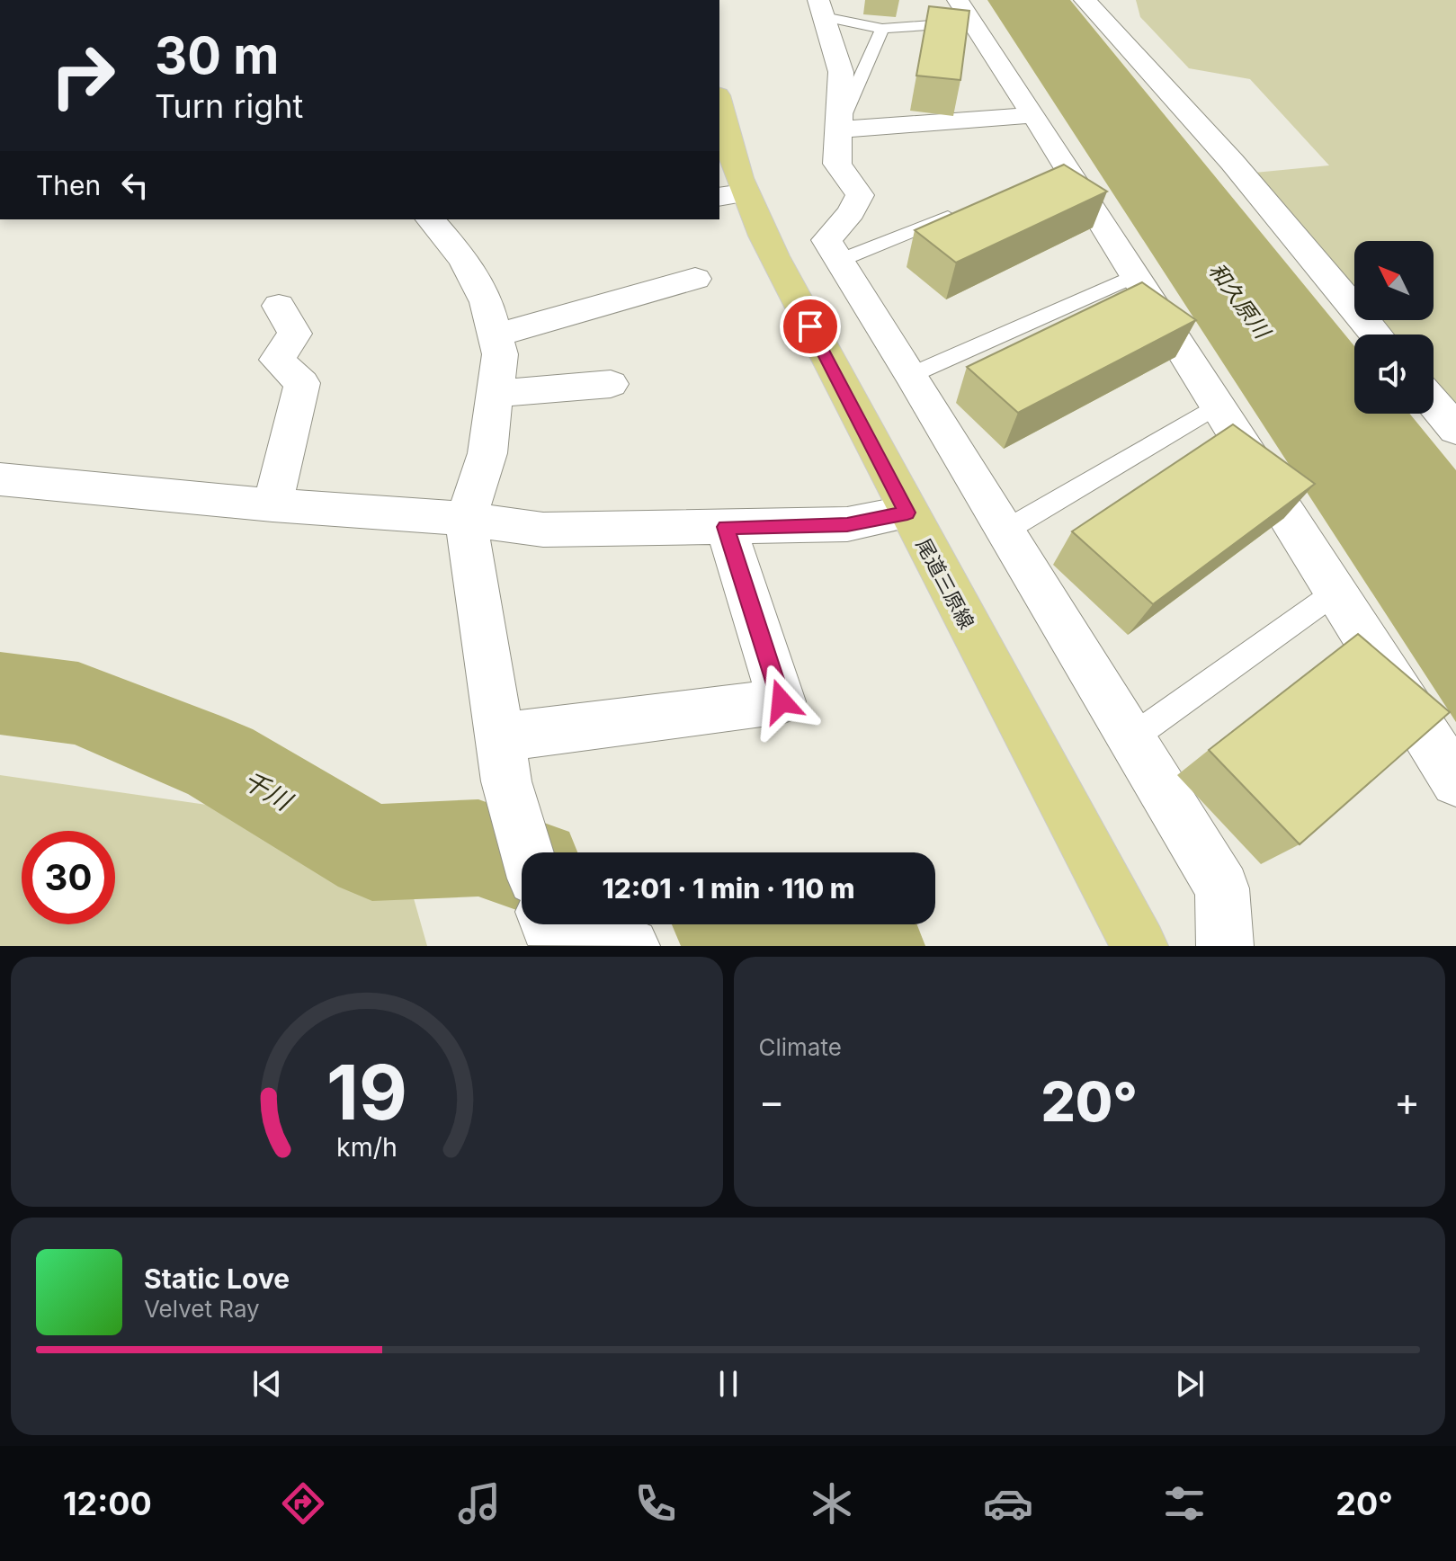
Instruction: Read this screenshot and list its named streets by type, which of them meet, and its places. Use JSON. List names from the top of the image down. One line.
{"streets":{"main road":["尾道三原線"]},"water":["和久原川","千川"],"north":"top left","page":{"turn":["30 m","Turn right"],"then":"Then","limit":"30","trip":"12:01 · 1 min · 110 m","tile":"Climate","heat":["−","20°","+"],"song":["Static Love","Velvet Ray"],"tabs":["12:00","20°"],"gauge":["19","km/h"]}}
